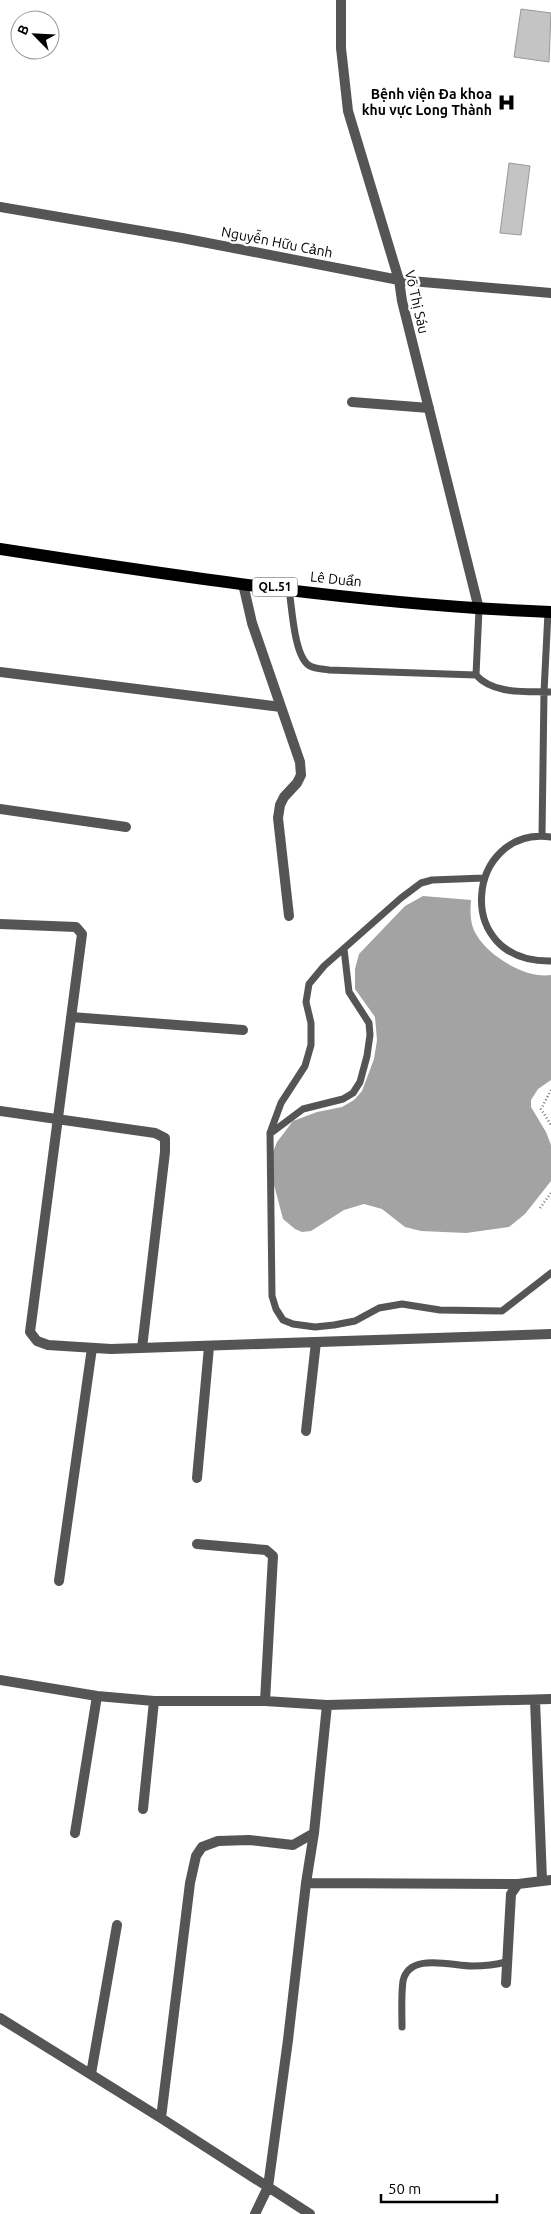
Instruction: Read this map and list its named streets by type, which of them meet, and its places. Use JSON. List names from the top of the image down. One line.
{"streets":{"main road":["Lê Duẩn","QL.51"],"street":["Nguyễn Hữu Cảnh","Võ Thị Sáu"]},"crossings":[["Nguyễn Hữu Cảnh","Võ Thị Sáu"],["Võ Thị Sáu","Lê Duẩn"]],"places":{"hospital":["Bệnh viện Đa khoa khu vực Long Thành"]},"scale_bar":"50 m","north":"top left"}
